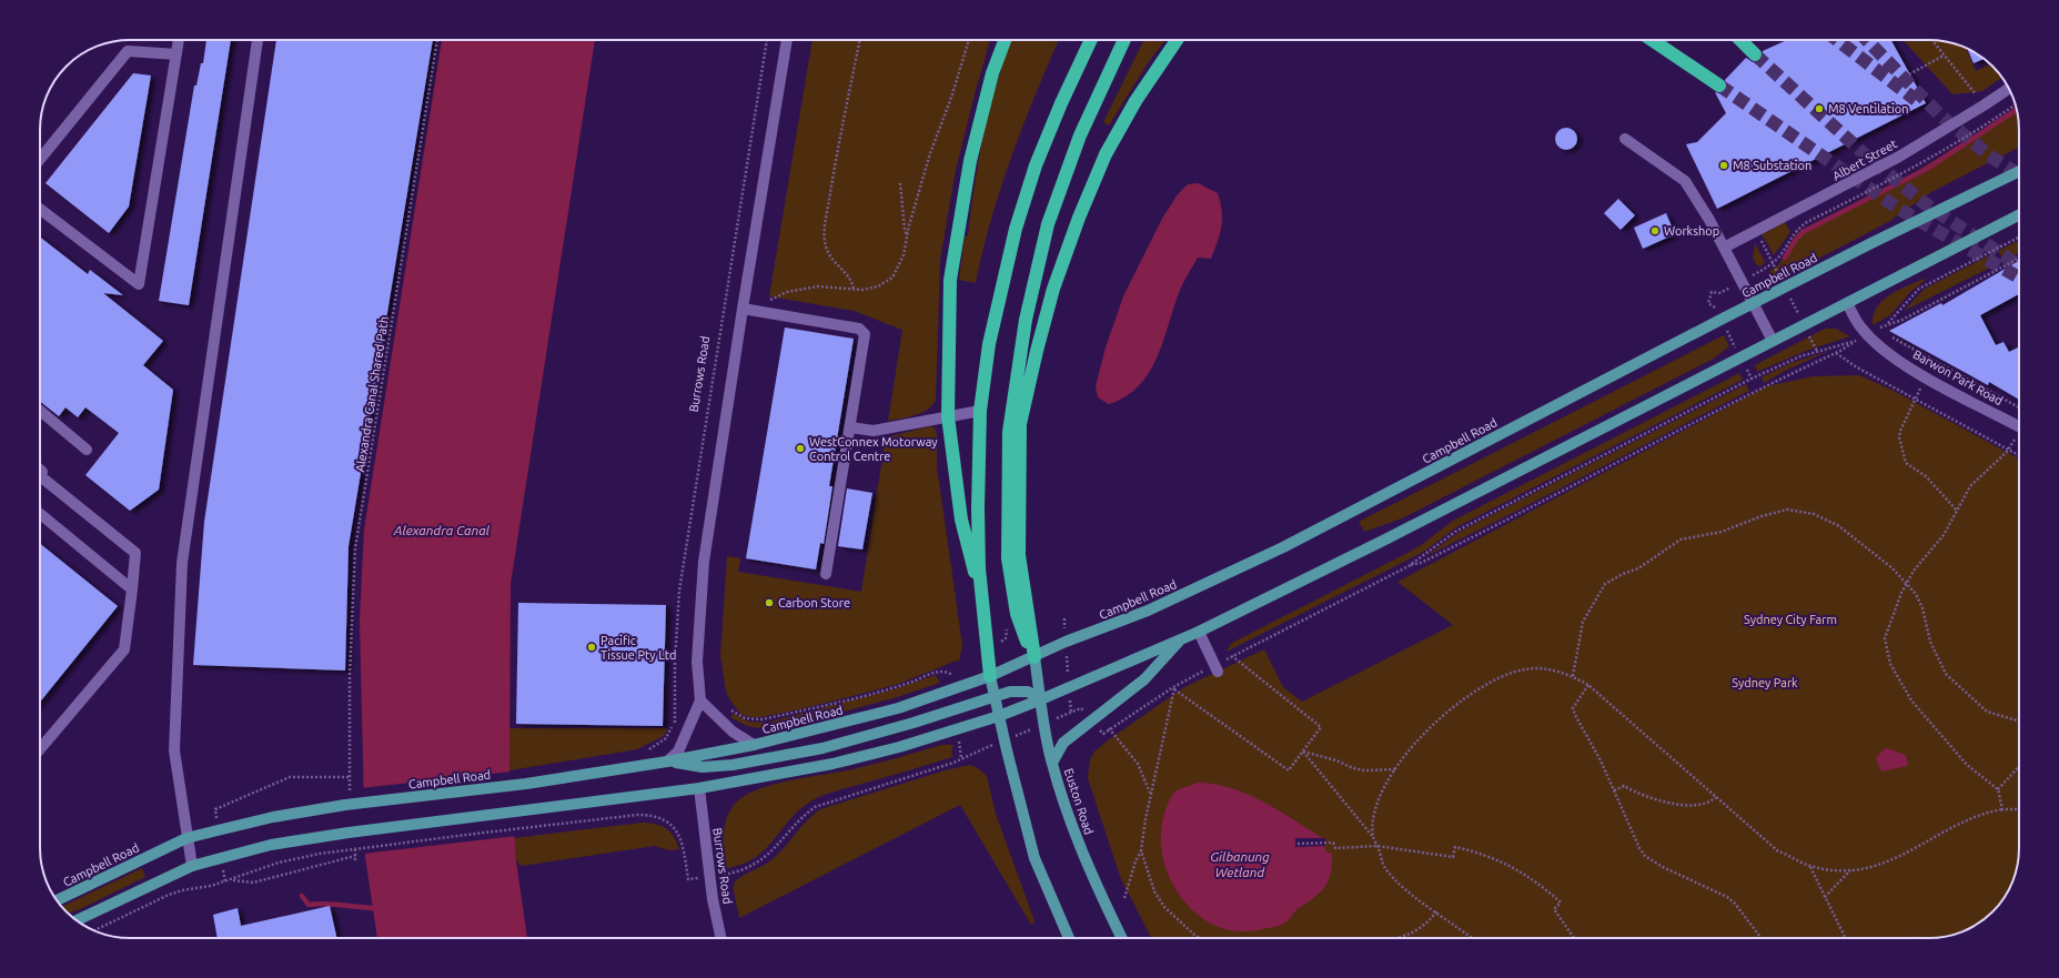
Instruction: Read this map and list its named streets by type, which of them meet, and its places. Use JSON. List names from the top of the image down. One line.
{"streets":{"main road":["Campbell Road","Euston Road"],"street":["Albert Street","Burrows Road","Barwon Park Road"],"path":["Alexandra Canal Shared Path"]},"crossings":[["Campbell Road","Euston Road"]],"water":["Alexandra Canal","Gilbanung Wetland"],"parks":["Sydney City Farm","Sydney Park"],"places":["M8 Ventilation","M8 Substation","Workshop","WestConnex Motorway Control Centre","Carbon Store","Pacific Tissue Pty Ltd"]}
